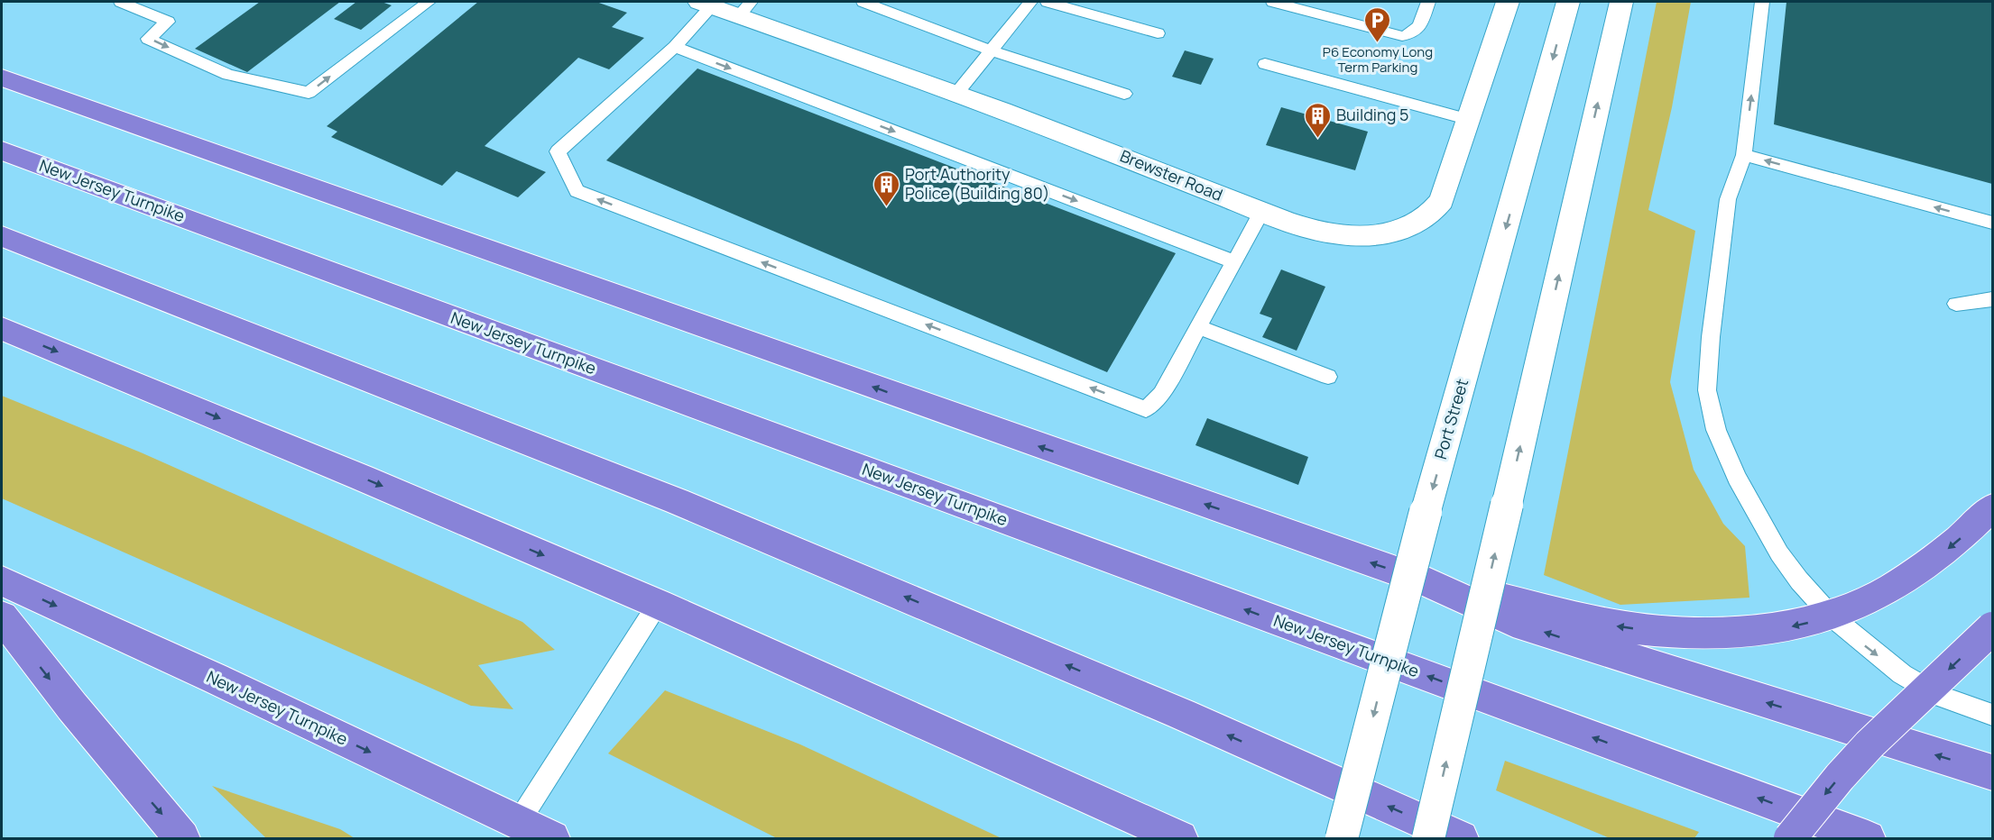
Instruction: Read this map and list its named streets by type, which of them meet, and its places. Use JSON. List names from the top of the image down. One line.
{"streets":{"highway":["New Jersey Turnpike"],"main road":["Brewster Road","Port Street"]},"places":{"parking":["P6 Economy Long Term Parking"],"building":["Building 5","Port Authority Police (Building 80)"]}}
